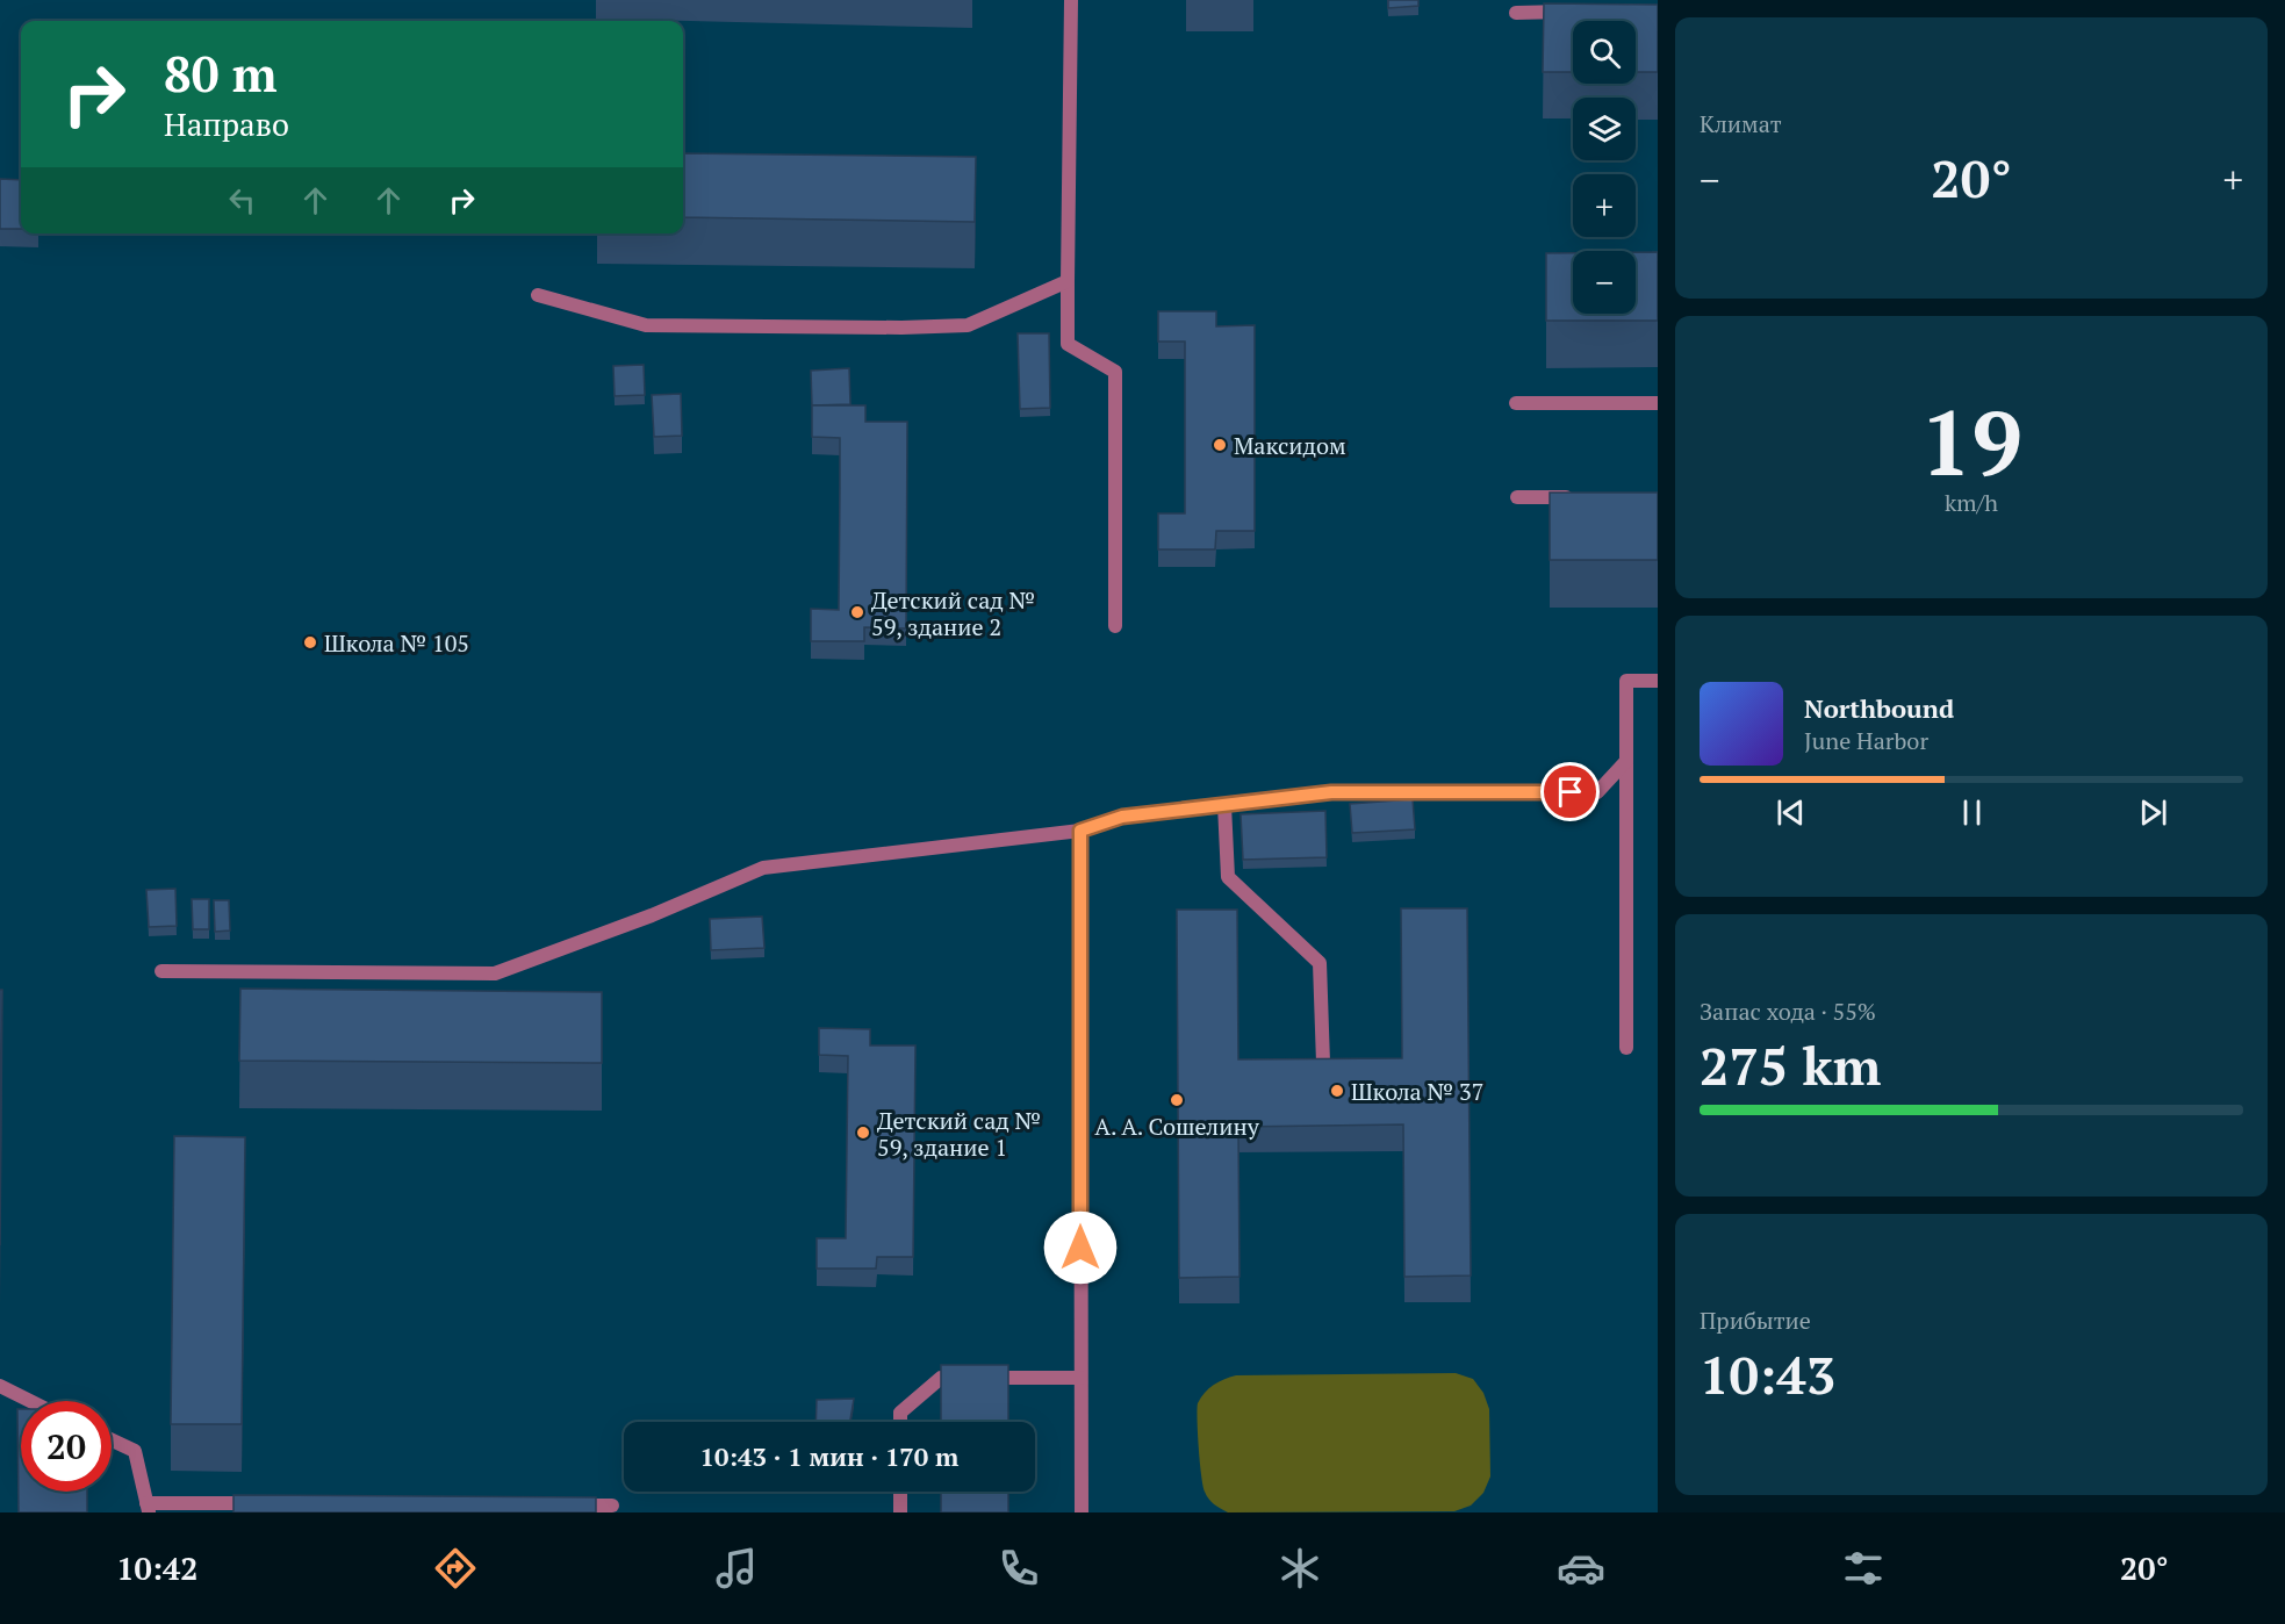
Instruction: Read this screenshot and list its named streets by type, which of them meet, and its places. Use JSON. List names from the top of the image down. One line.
{"places":["Максидом","Детский сад № 59, здание 2","Школа № 105","Школа № 37","А. А. Сошелину","Детский сад № 59, здание 1"],"page":{"tile":["Климат",["19","km/h"],["Запас хода · 55%","275 km"],["Прибытие","10:43"]],"map_buttons":["+","−"],"turn":["80 m","Направо"],"heat":["−","20°","+"],"song":["Northbound","June Harbor"],"limit":"20","trip":"10:43 · 1 мин · 170 m","tabs":["10:42","20°"]}}
